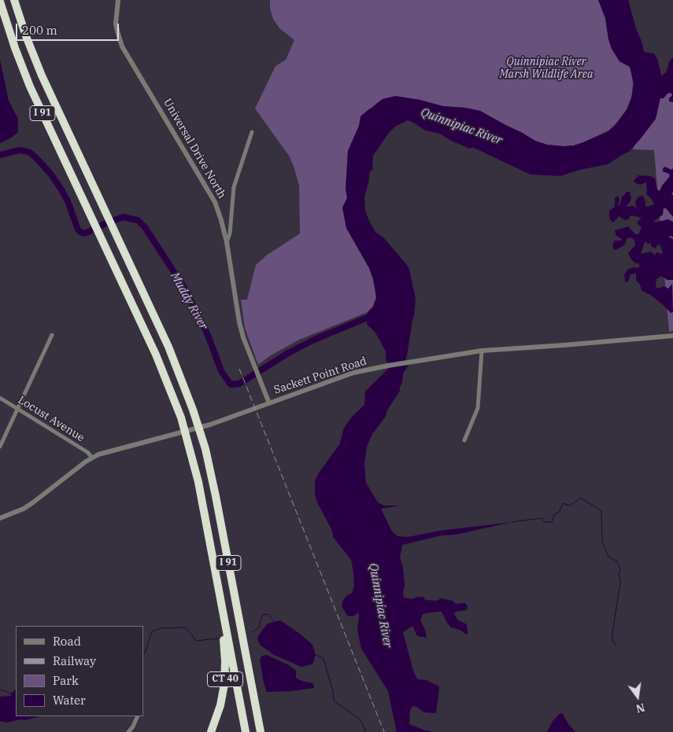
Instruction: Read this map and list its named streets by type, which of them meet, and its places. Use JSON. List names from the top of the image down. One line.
{"streets":{"highway":["I 91","CT 40"],"street":["Universal Drive North","Sackett Point Road","Locust Avenue"]},"crossings":[["I 91","CT 40"],["Universal Drive North","Sackett Point Road"],["Sackett Point Road","Locust Avenue"]],"water":["Quinnipiac River","Muddy River"],"parks":["Quinnipiac River Marsh Wildlife Area"],"legend":["Road","Railway","Park","Water"],"scale_bar":"200 m","north":"bottom"}
